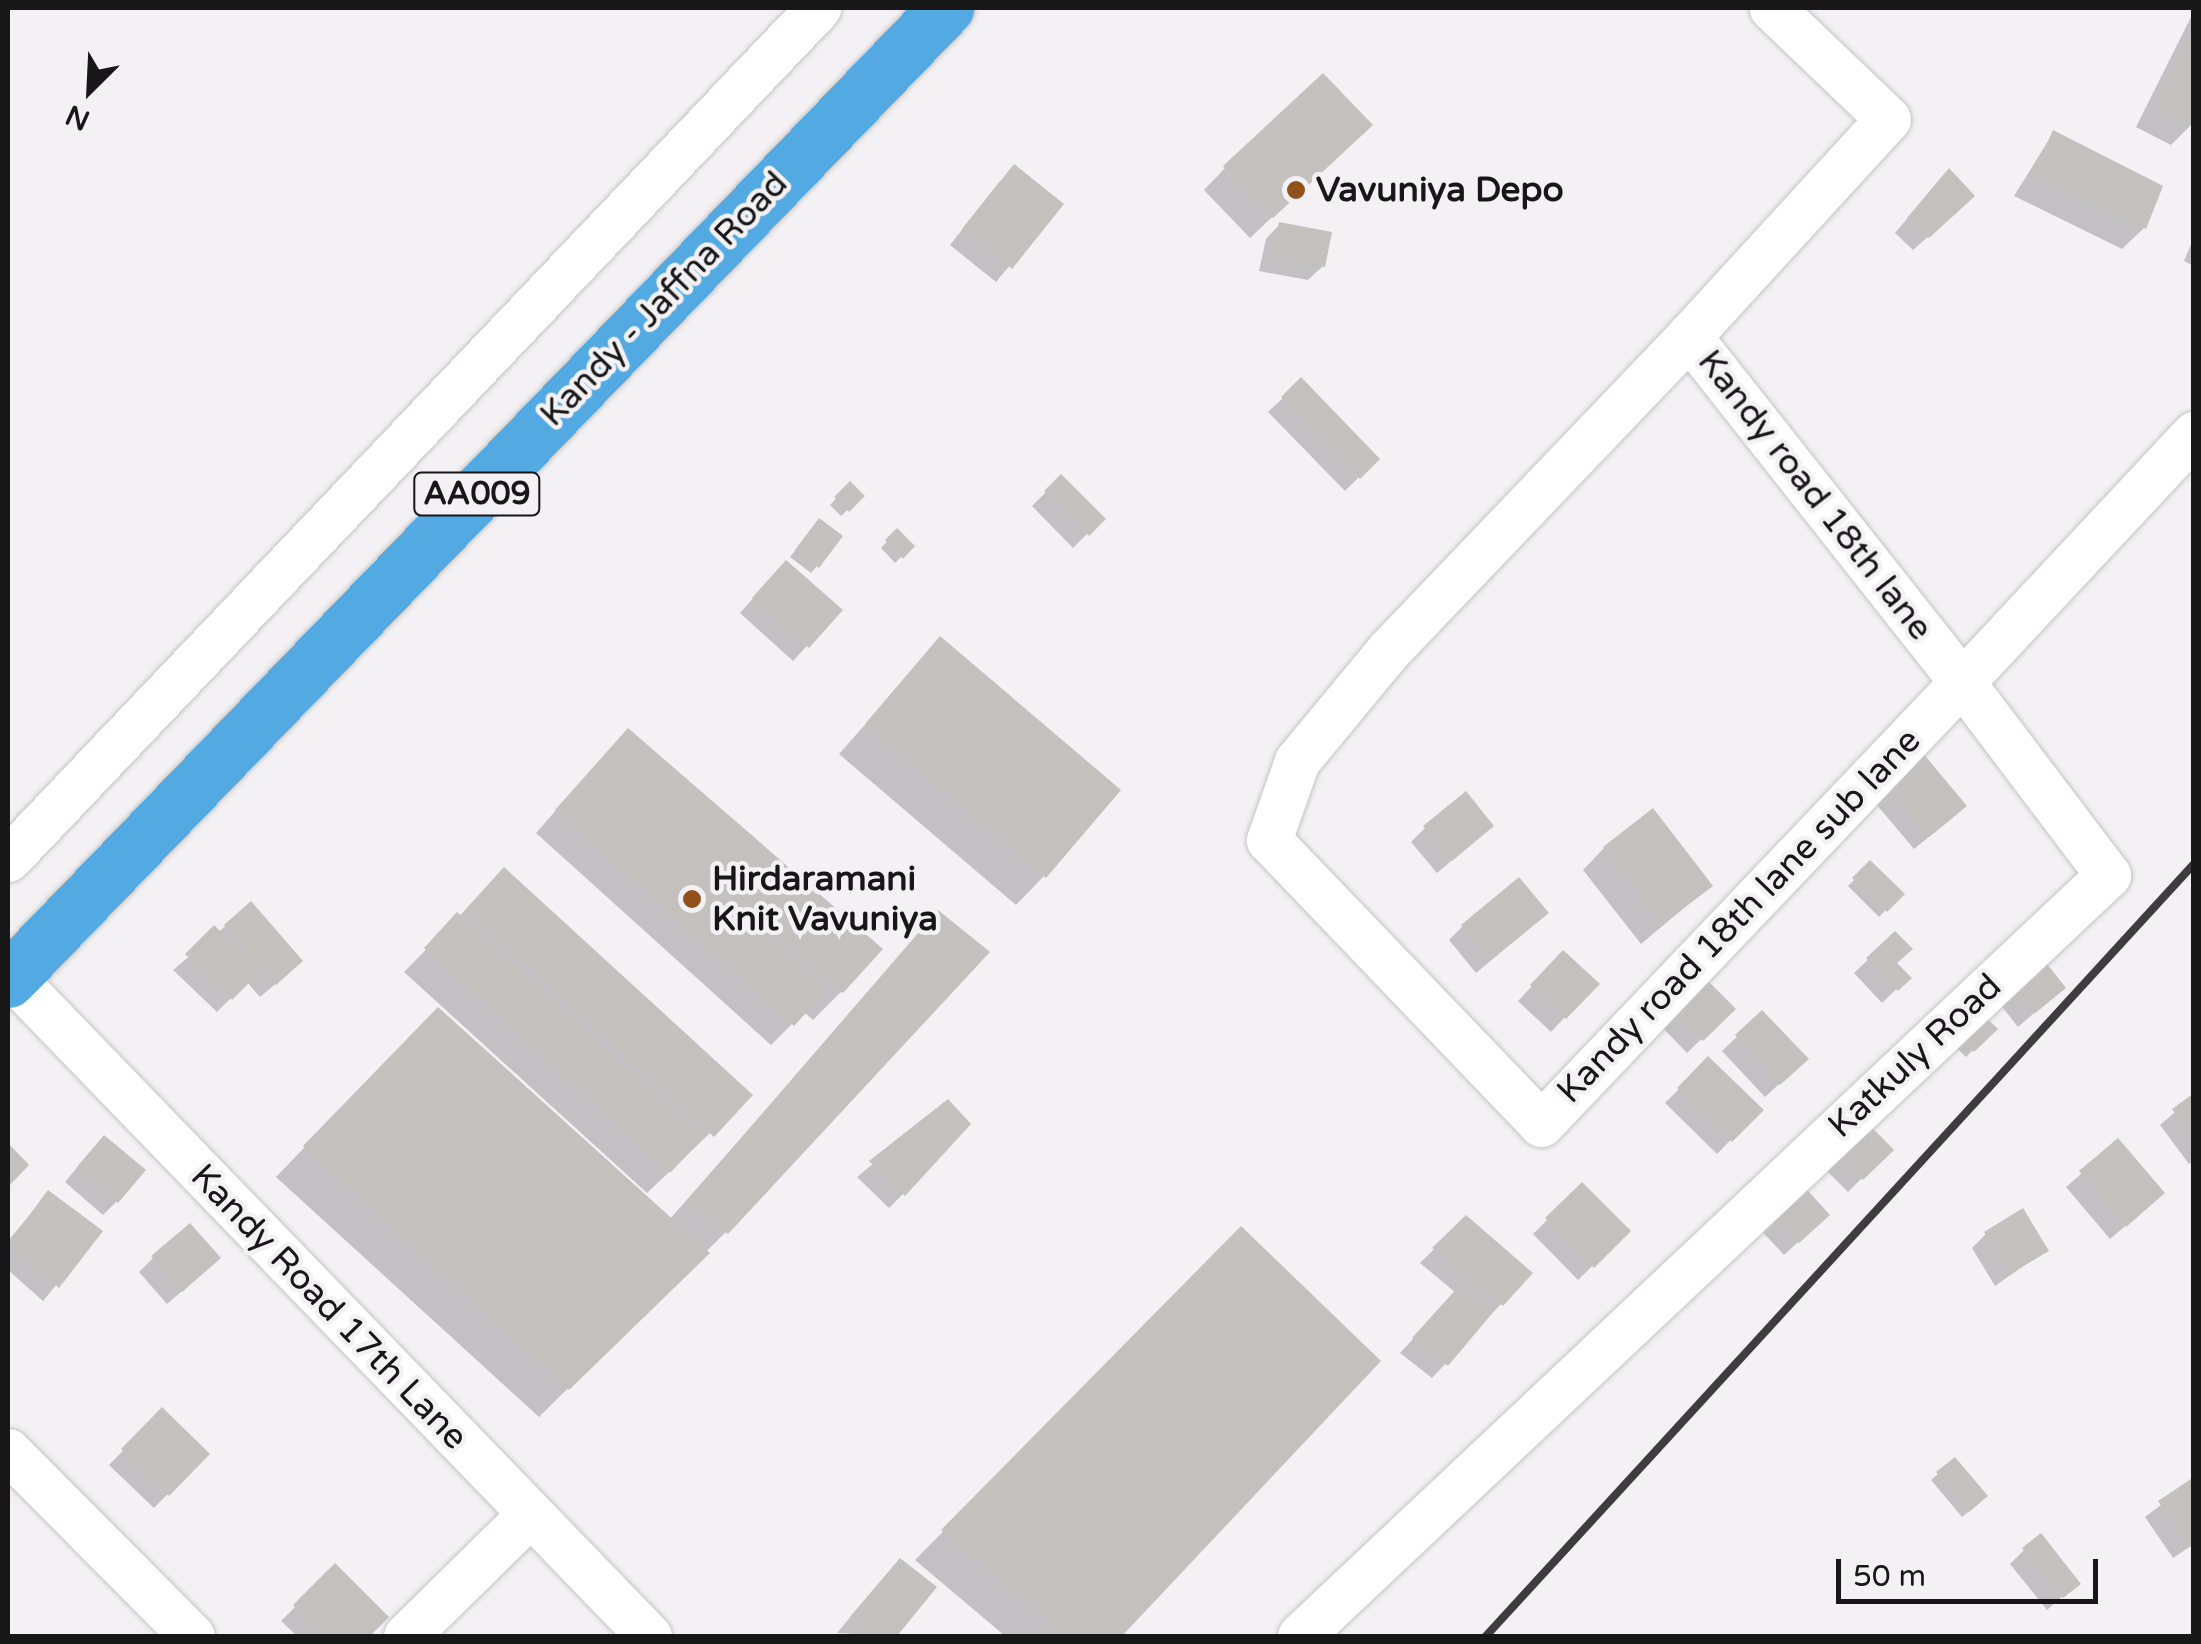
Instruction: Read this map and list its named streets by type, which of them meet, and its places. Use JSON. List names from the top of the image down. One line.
{"streets":{"highway":["Kandy - Jaffna Road","AA009"],"street":["Kandy road 18th lane","Kandy road 18th lane sub lane","Katkuly Road","Kandy Road 17th Lane"]},"crossings":[["Kandy - Jaffna Road","Kandy Road 17th Lane"],["Kandy road 18th lane","Kandy road 18th lane sub lane"],["Kandy road 18th lane","Katkuly Road"],["Kandy road 18th lane sub lane","Katkuly Road"]],"places":["Vavuniya Depo","Hirdaramani Knit Vavuniya"],"scale_bar":"50 m","north":"bottom left"}
